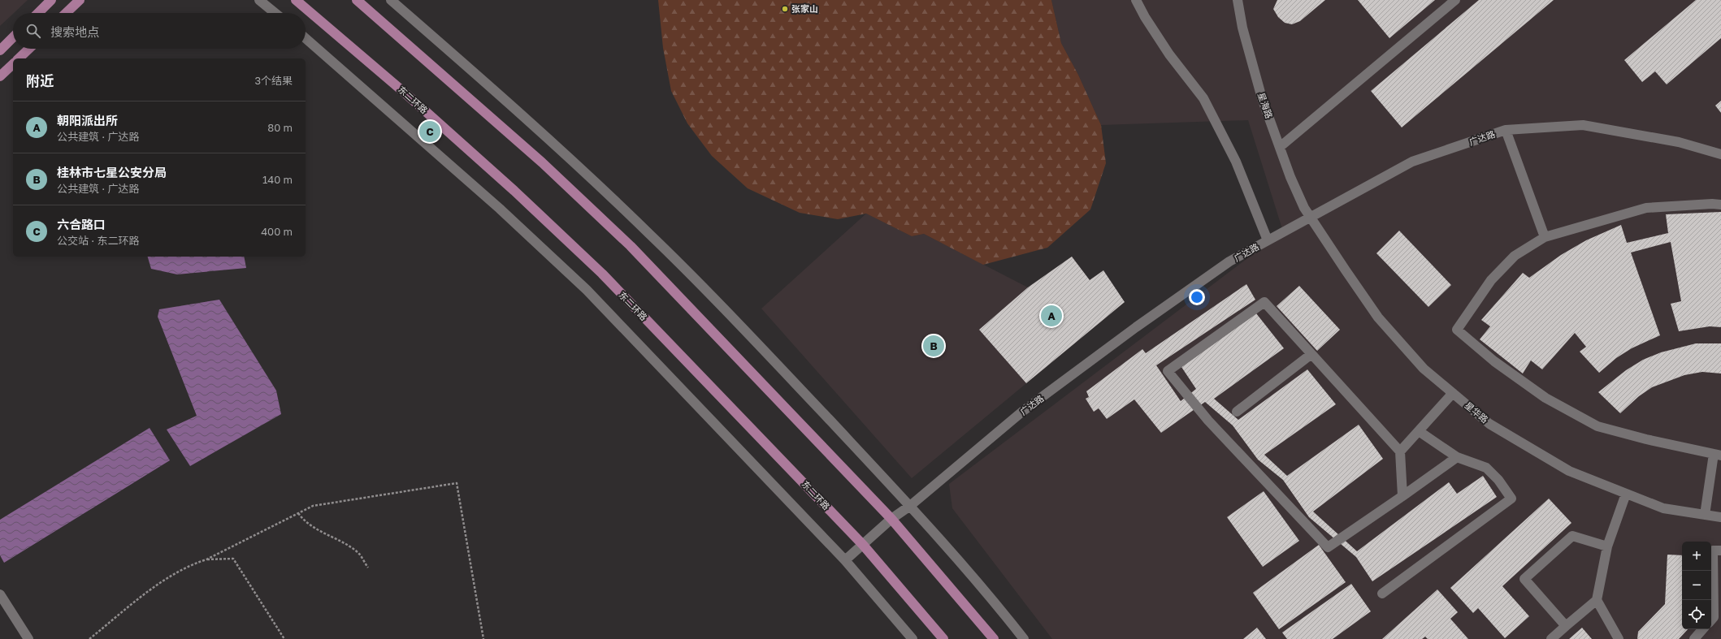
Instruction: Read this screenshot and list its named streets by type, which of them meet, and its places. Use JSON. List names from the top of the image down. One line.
{"streets":{"main road":["东二环路"],"street":["星海路","广达路","星华路"]},"crossings":[["东二环路","广达路"],["星海路","星华路"],["广达路","星华路"]],"places":["张家山"],"page":{"search":"搜索地点","heading":["附近","3个结果"],"list":[{"mark":"A","name":"朝阳派出所","note":"公共建筑 · 广达路","value":"80 m"},{"mark":"B","name":"桂林市七星公安分局","note":"公共建筑 · 广达路","value":"140 m"},{"mark":"C","name":"六合路口","note":"公交站 · 东二环路","value":"400 m"}],"pins":["C","A","B"],"map_buttons":["+","−"]}}
